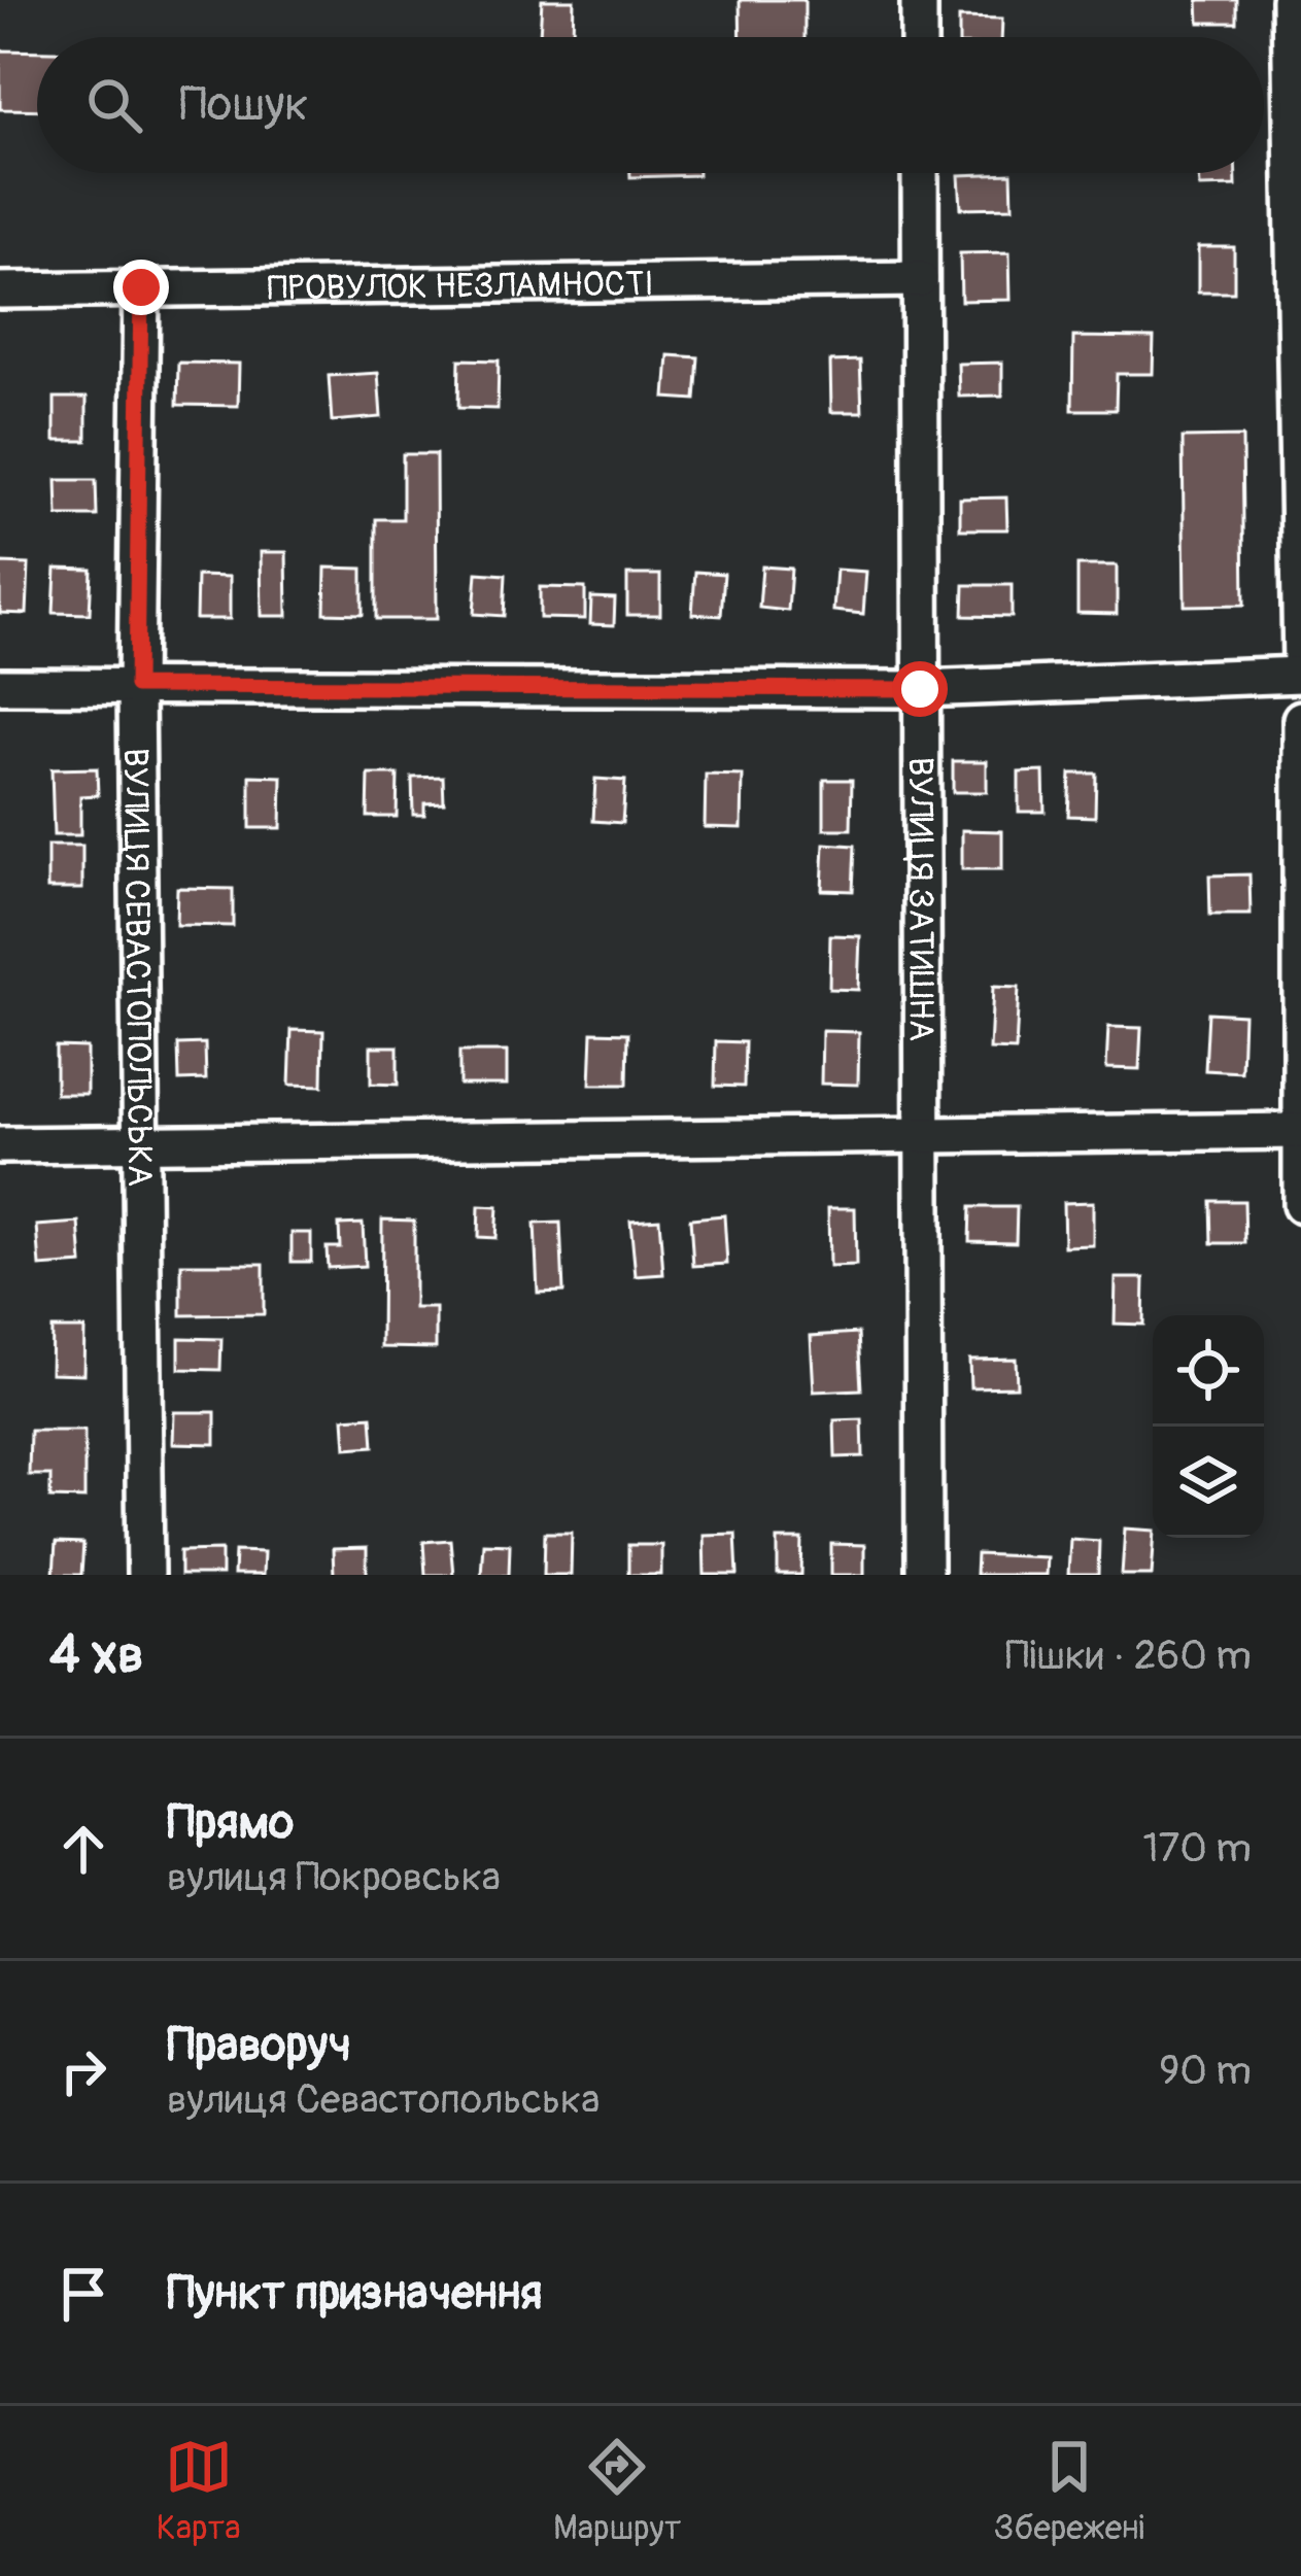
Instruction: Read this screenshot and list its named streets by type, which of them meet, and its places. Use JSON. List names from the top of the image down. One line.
{"streets":{"street":["ПРОВУЛОК НЕЗЛАМНОСТІ","ВУЛИЦЯ ЗАТИШНА","ВУЛИЦЯ СЕВАСТОПОЛЬСЬКА"]},"crossings":[["ПРОВУЛОК НЕЗЛАМНОСТІ","ВУЛИЦЯ ЗАТИШНА"],["ПРОВУЛОК НЕЗЛАМНОСТІ","ВУЛИЦЯ СЕВАСТОПОЛЬСЬКА"]],"page":{"search":"Пошук","heading":["4 хв","Пішки · 260 m"],"list":[["Прямо","вулиця Покровська","170 m"],["Праворуч","вулиця Севастопольська","90 m"],"Пункт призначення"],"nav":["Карта","Маршрут","Збережені"]}}
